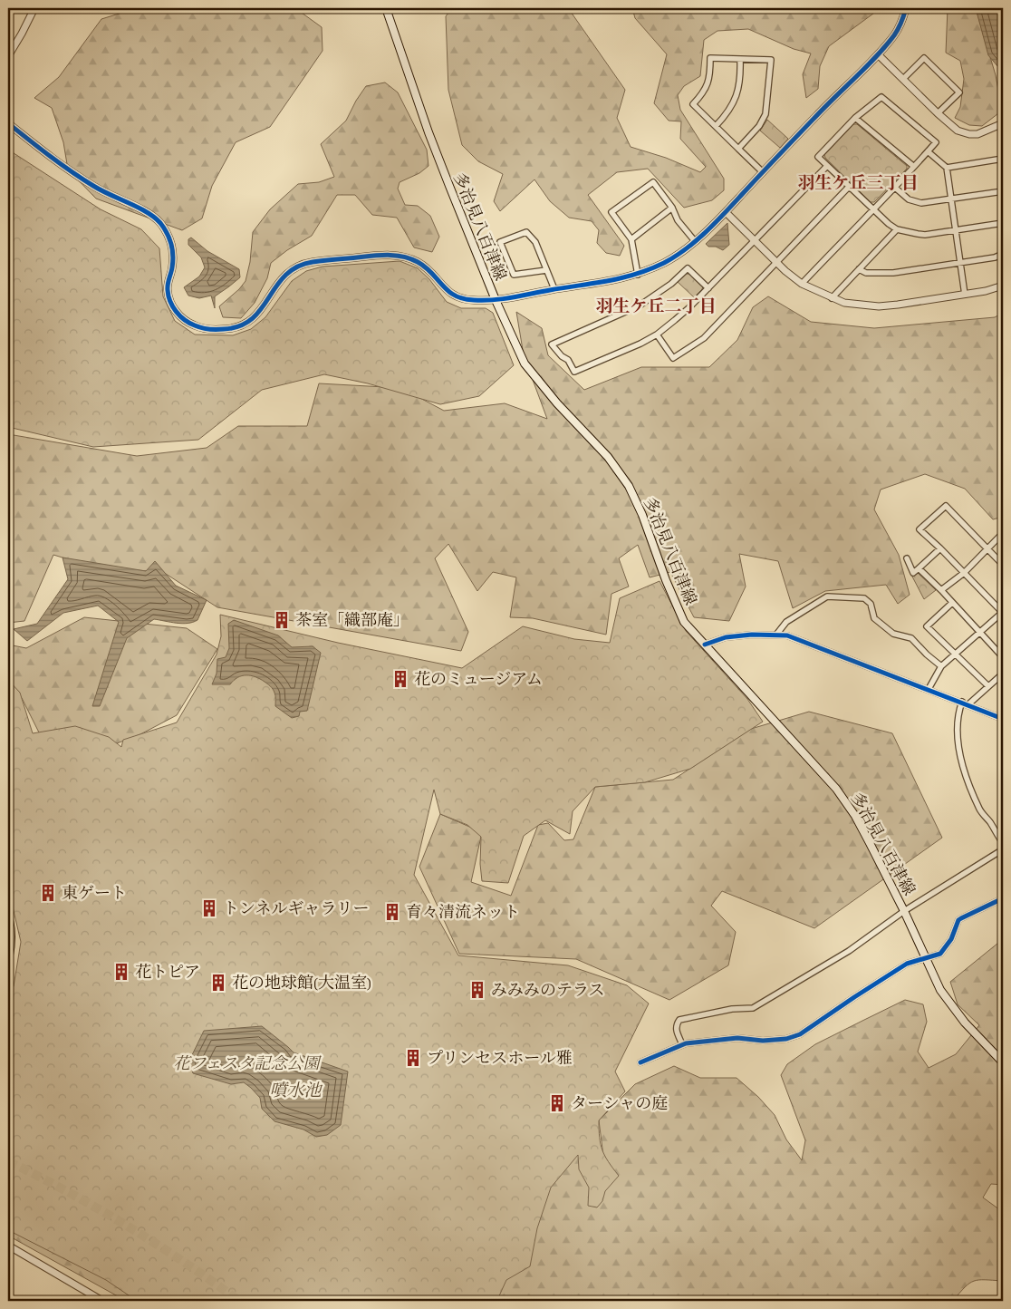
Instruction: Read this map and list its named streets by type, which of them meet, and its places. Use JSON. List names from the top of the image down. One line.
{"streets":{"main road":["多治見八百津線"]},"districts":["羽生ケ丘三丁目","羽生ケ丘二丁目"],"water":["噴水池"],"parks":["花フェスタ記念公園"],"places":{"building":["茶室「織部庵」","花のミュージアム","東ゲート","トンネルギャラリー","育々清流ネット","花トピア","花の地球館(大温室)","みみみのテラス","プリンセスホール雅","ターシャの庭"]}}
